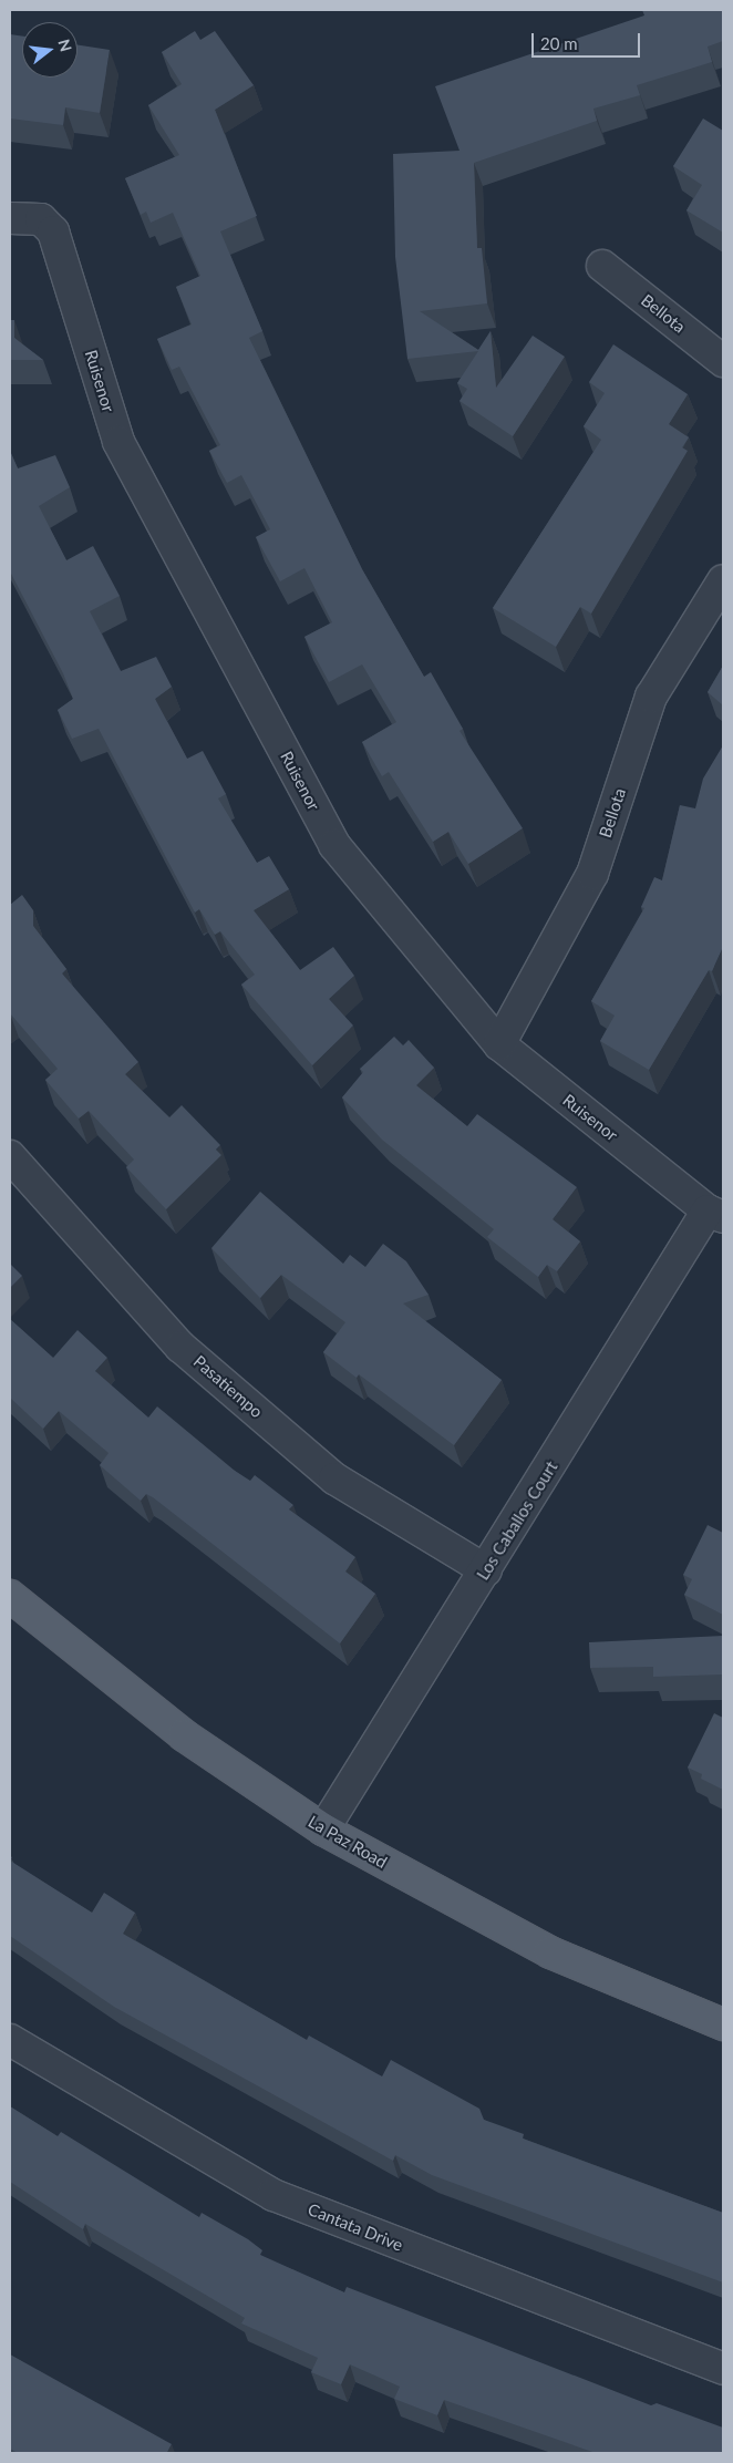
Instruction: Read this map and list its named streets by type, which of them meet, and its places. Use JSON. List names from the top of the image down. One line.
{"streets":{"main road":["La Paz Road"],"street":["Bellota","Ruisenor","Pasatiempo","Los Caballos Court","Cantata Drive"]},"crossings":[["Bellota","Ruisenor"],["Ruisenor","Los Caballos Court"],["Pasatiempo","Los Caballos Court"],["Los Caballos Court","La Paz Road"]],"scale_bar":"20 m","north":"right"}
